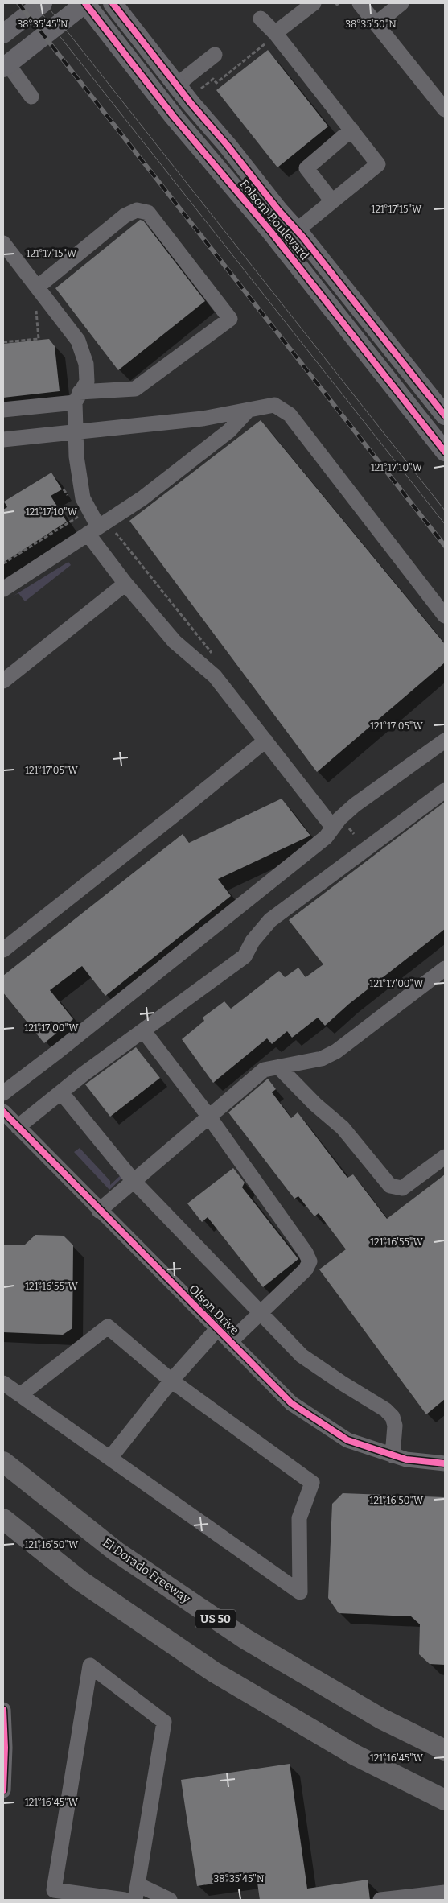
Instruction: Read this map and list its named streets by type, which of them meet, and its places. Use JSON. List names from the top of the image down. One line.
{"streets":{"highway":["El Dorado Freeway","US 50"],"main road":["Folsom Boulevard"],"street":["Olson Drive"]},"coordinates":["38°35'45\"N","38°35'50\"N","121°17'15\"W","121°17'10\"W","121°17'05\"W","121°17'00\"W","121°16'55\"W","121°16'50\"W","121°16'45\"W"]}
